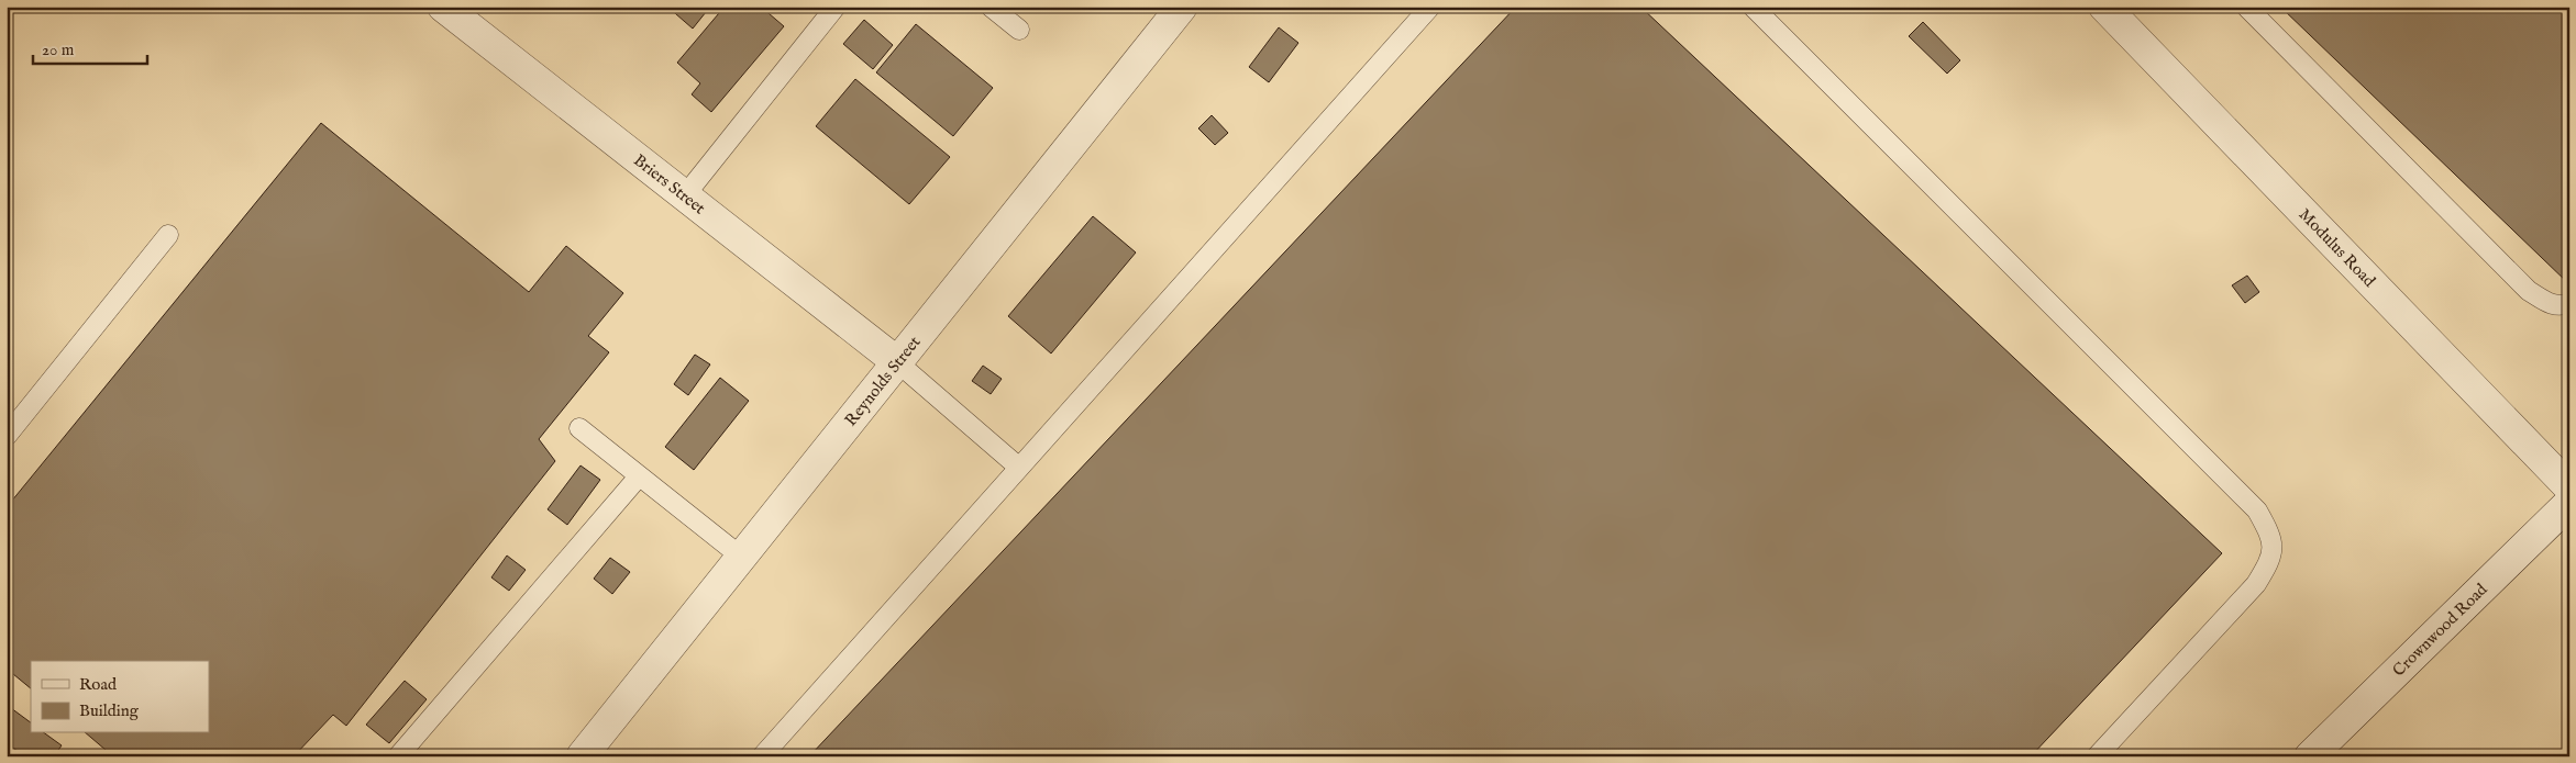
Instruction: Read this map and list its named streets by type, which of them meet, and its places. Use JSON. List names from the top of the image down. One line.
{"streets":{"street":["Briers Street","Modulus Road","Reynolds Street","Crownwood Road"]},"crossings":[["Briers Street","Reynolds Street"]],"legend":["Road","Building"],"scale_bar":"20 m"}
